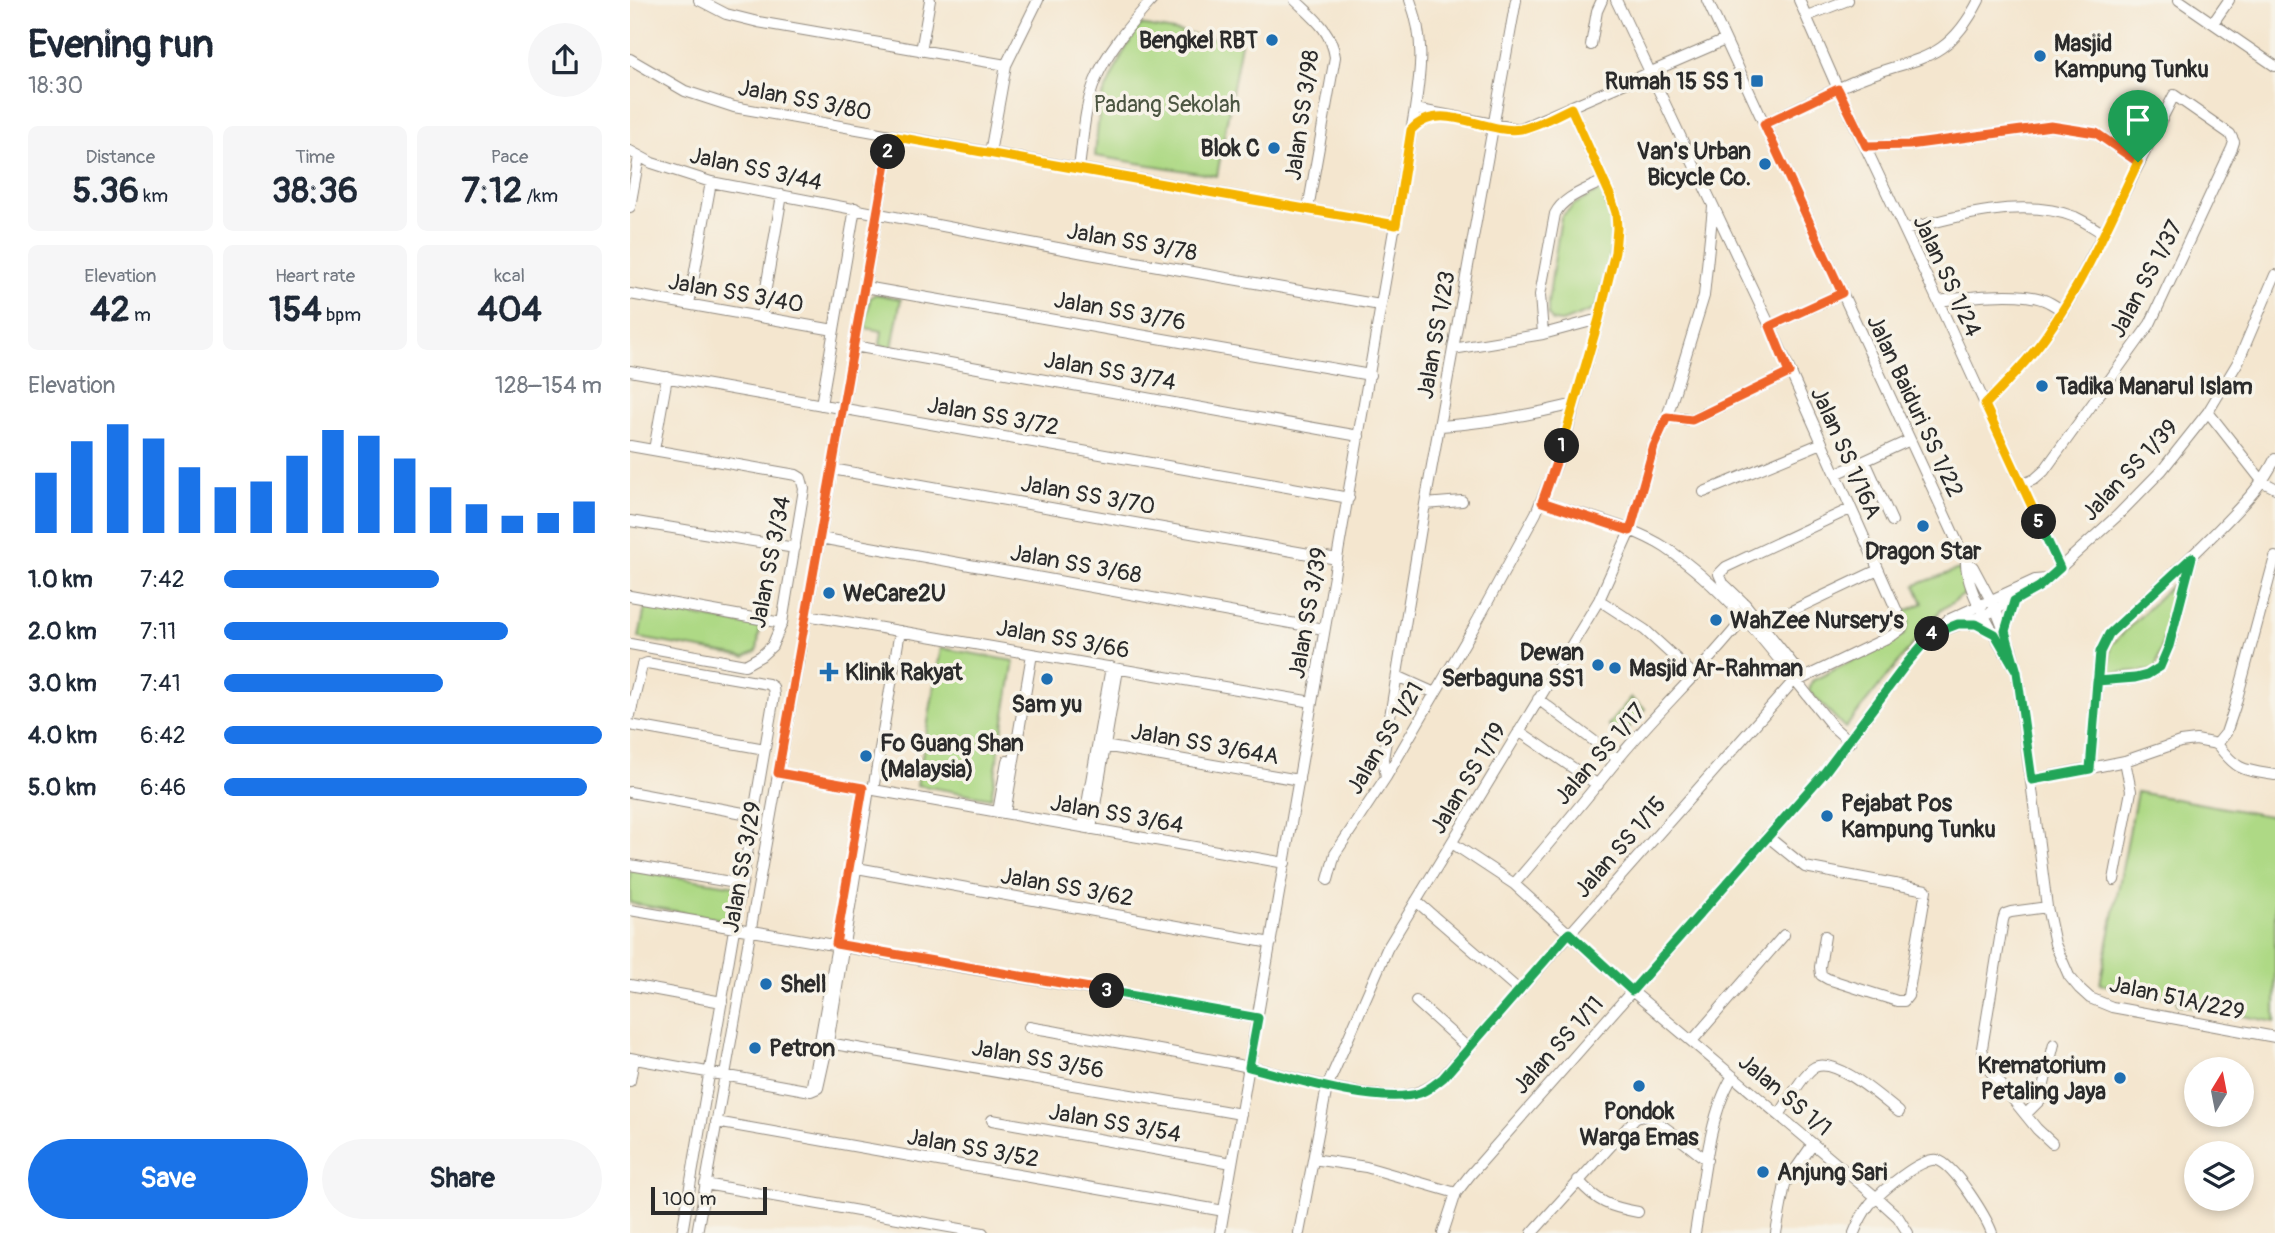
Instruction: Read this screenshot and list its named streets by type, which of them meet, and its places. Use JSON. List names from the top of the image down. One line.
{"streets":{"street":["Jalan SS 3/80","Jalan SS 3/98","Jalan SS 3/44","Jalan SS 3/78","Jalan SS 1/24","Jalan SS 1/37","Jalan SS 3/40","Jalan SS 3/76","Jalan SS 1/23","Jalan SS 3/74","Jalan Baiduri SS 1/22","Jalan SS 3/72","Jalan SS 1/16A","Jalan SS 1/39","Jalan SS 3/70","Jalan SS 3/34","Jalan SS 3/68","Jalan SS 3/39","Jalan SS 3/66","Jalan SS 1/21","Jalan SS 3/64A","Jalan SS 1/17","Jalan SS 1/19","Jalan SS 3/64","Jalan SS 1/15","Jalan SS 3/29","Jalan SS 3/62","Jalan 51A/229","Jalan SS 1/11","Jalan SS 3/56","Jalan SS 1/1","Jalan SS 3/54","Jalan SS 3/52"]},"crossings":[["Jalan SS 3/80","Jalan SS 3/98"],["Jalan SS 3/80","Jalan SS 3/39"],["Jalan SS 3/80","Jalan SS 3/29"],["Jalan SS 3/44","Jalan SS 3/78"],["Jalan SS 3/44","Jalan SS 3/29"],["Jalan SS 3/78","Jalan SS 3/39"],["Jalan SS 3/78","Jalan SS 3/29"],["Jalan SS 1/24","Jalan SS 1/37"],["Jalan SS 1/24","Jalan SS 1/39"],["Jalan SS 3/76","Jalan SS 3/39"],["Jalan SS 3/76","Jalan SS 3/29"],["Jalan SS 1/23","Jalan SS 1/21"],["Jalan SS 3/74","Jalan SS 3/39"],["Jalan SS 3/74","Jalan SS 3/29"],["Jalan SS 3/72","Jalan SS 3/39"],["Jalan SS 3/72","Jalan SS 3/29"],["Jalan SS 1/16A","Jalan SS 1/19"],["Jalan SS 1/16A","Jalan SS 1/15"],["Jalan SS 1/39","Jalan SS 1/11"],["Jalan SS 3/70","Jalan SS 3/39"],["Jalan SS 3/70","Jalan SS 3/29"],["Jalan SS 3/68","Jalan SS 3/39"],["Jalan SS 3/68","Jalan SS 3/29"],["Jalan SS 3/39","Jalan SS 3/66"],["Jalan SS 3/39","Jalan SS 3/64A"],["Jalan SS 3/39","Jalan SS 3/64"],["Jalan SS 3/39","Jalan SS 1/15"],["Jalan SS 3/39","Jalan SS 3/62"],["Jalan SS 3/39","Jalan SS 3/56"],["Jalan SS 3/39","Jalan SS 3/54"],["Jalan SS 3/39","Jalan SS 3/52"],["Jalan SS 3/66","Jalan SS 3/29"],["Jalan SS 1/17","Jalan SS 1/1"],["Jalan SS 1/19","Jalan SS 1/15"],["Jalan SS 1/19","Jalan SS 1/1"],["Jalan SS 3/64","Jalan SS 3/29"],["Jalan SS 1/15","Jalan SS 1/1"],["Jalan SS 3/29","Jalan SS 3/52"],["Jalan SS 1/11","Jalan SS 1/1"]],"parks":["Padang Sekolah"],"places":{"other":["Bengkel RBT","Masjid Kampung Tunku","Blok C","Van's Urban Bicycle Co.","Tadika Manarul Islam","Dragon Star","WeCare2U","WahZee Nursery's","Dewan Serbaguna SS1","Masjid Ar-Rahman","Sam yu","Fo Guang Shan (Malaysia)","Pejabat Pos Kampung Tunku","Shell","Petron","Krematorium Petaling Jaya","Pondok Warga Emas","Anjung Sari"],"transit":["Rumah 15 SS 1"],"health":["Klinik Rakyat"]},"scale_bar":"100 m","north":"top","page":{"heading":["Evening run","18:30"],"stats":[["Distance","5.36 km"],["Time","38:36"],["Pace","7:12 /km"],["Elevation","42 m"],["Heart rate","154 bpm"],["kcal","404"]],"pins":["2","1","5","4","3"],"chart":["Elevation","128–154 m"],"list":[{"name":"1.0 km","note":"7:42"},{"name":"2.0 km","note":"7:11"},{"name":"3.0 km","note":"7:41"},{"name":"4.0 km","note":"6:42"},{"name":"5.0 km","note":"6:46"}],"buttons":["Save","Share"],"scale":"100 m"}}
